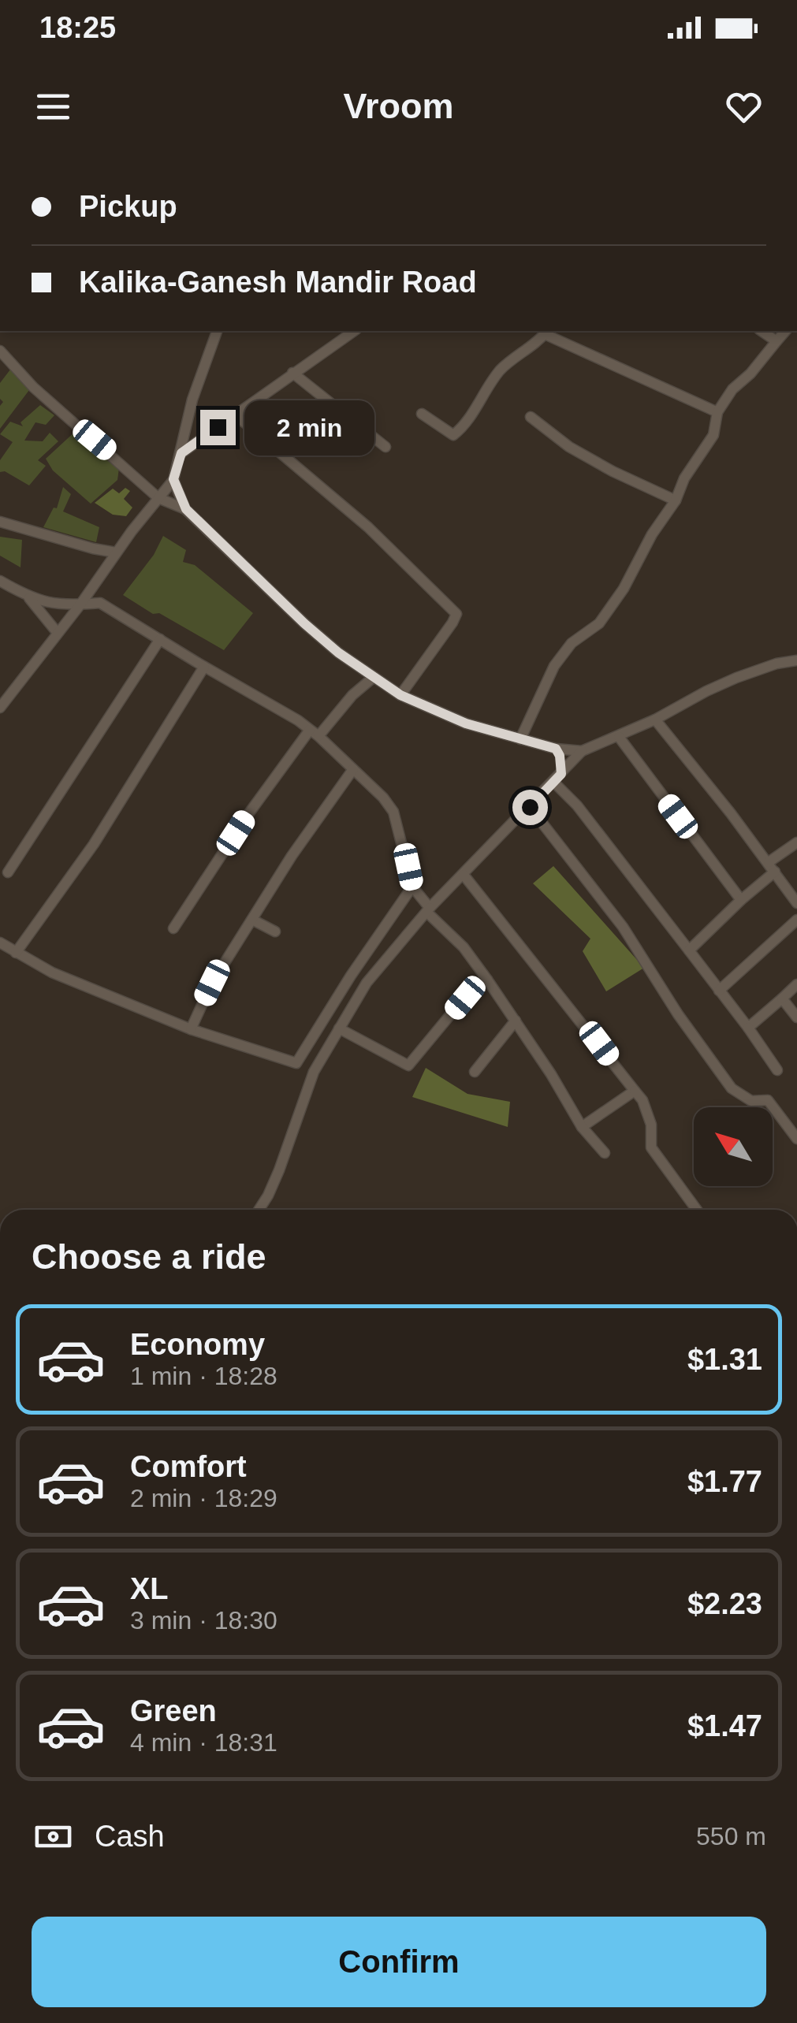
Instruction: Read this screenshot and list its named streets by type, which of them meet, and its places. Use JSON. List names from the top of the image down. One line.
{"north":"top left","page":{"status":"18:25","header":"Vroom","banner":["Pickup","Kalika-Ganesh Mandir Road"],"bubble":"2 min","heading":"Choose a ride","list":[{"name":"Economy","note":"1 min · 18:28","value":"$1.31"},{"name":"Comfort","note":"2 min · 18:29","value":"$1.77"},{"name":"XL","note":"3 min · 18:30","value":"$2.23"},{"name":"Green","note":"4 min · 18:31","value":"$1.47"}],"pay":["Cash","550 m"],"buttons":"Confirm"}}
